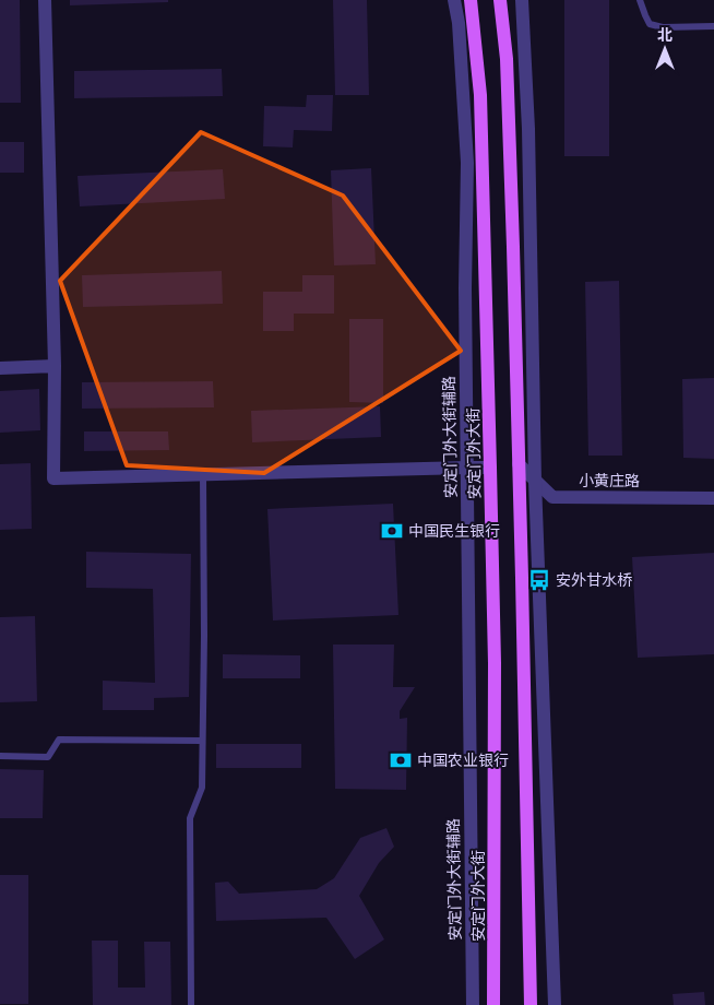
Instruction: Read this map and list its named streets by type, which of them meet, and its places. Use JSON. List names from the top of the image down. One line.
{"streets":{"main road":["安定门外大街"],"street":["安定门外大街辅路","小黄庄路"]},"places":{"bank":["中国民生银行","中国农业银行"],"bus stop":["安外甘水桥"]},"north":"top"}
